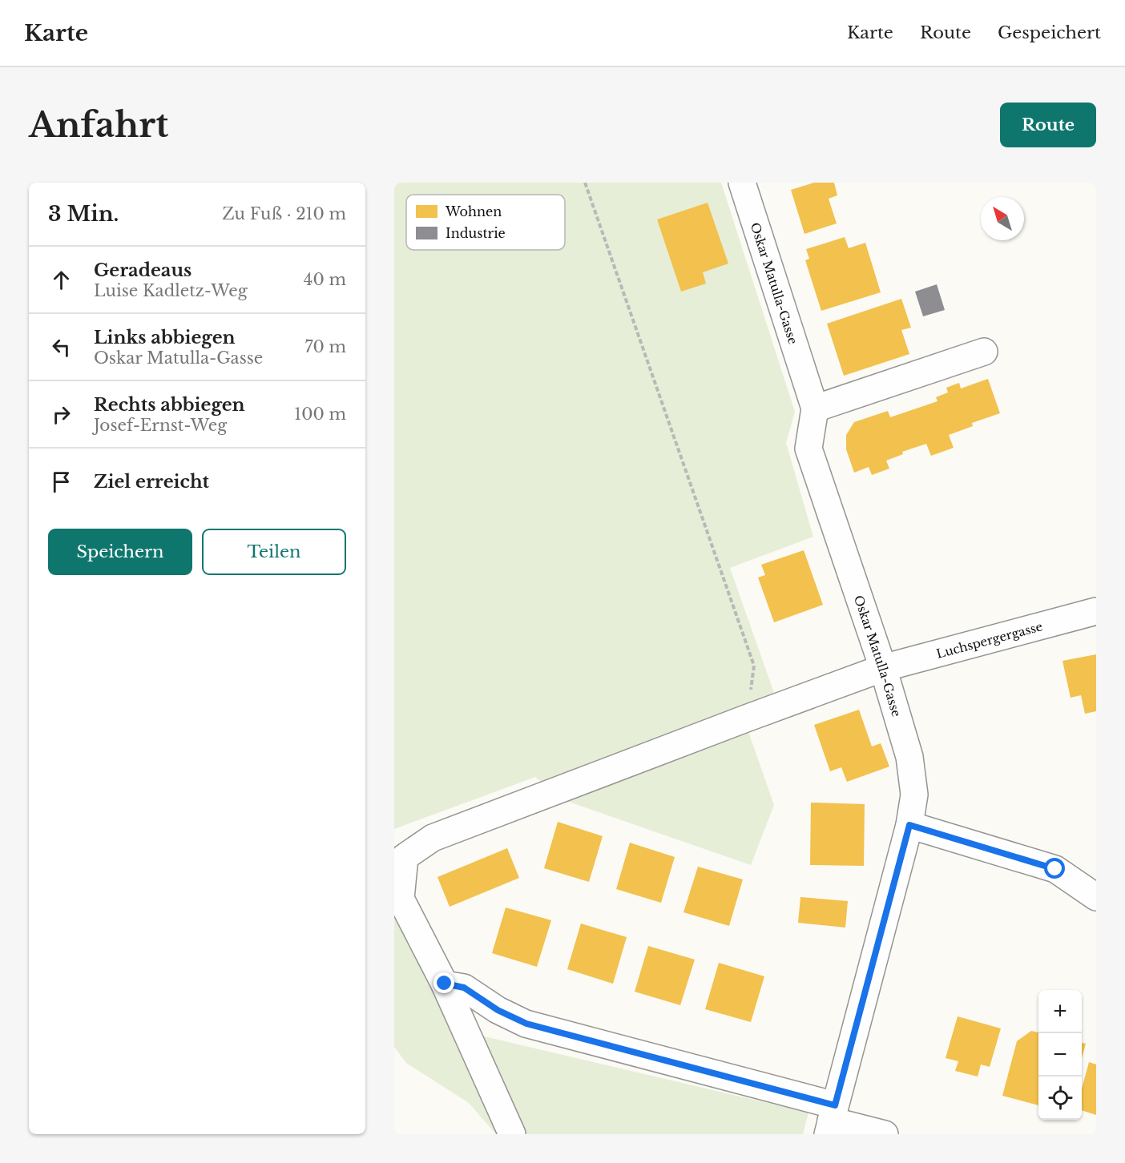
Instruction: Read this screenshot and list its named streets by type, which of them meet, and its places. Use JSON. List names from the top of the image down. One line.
{"streets":{"street":["Oskar Matulla-Gasse","Luchspergergasse"]},"crossings":[["Oskar Matulla-Gasse","Luchspergergasse"]],"legend":["Wohnen","Industrie"],"north":"top left","page":{"header":"Karte","nav":["Karte","Route","Gespeichert"],"buttons":["Route",["Speichern","Teilen"]],"title":"Anfahrt","heading":["3 Min.","Zu Fuß · 210 m"],"list":[["Geradeaus","Luise Kadletz-Weg","40 m"],["Links abbiegen","Oskar Matulla-Gasse","70 m"],["Rechts abbiegen","Josef-Ernst-Weg","100 m"],"Ziel erreicht"],"map_buttons":["+","−"]}}
